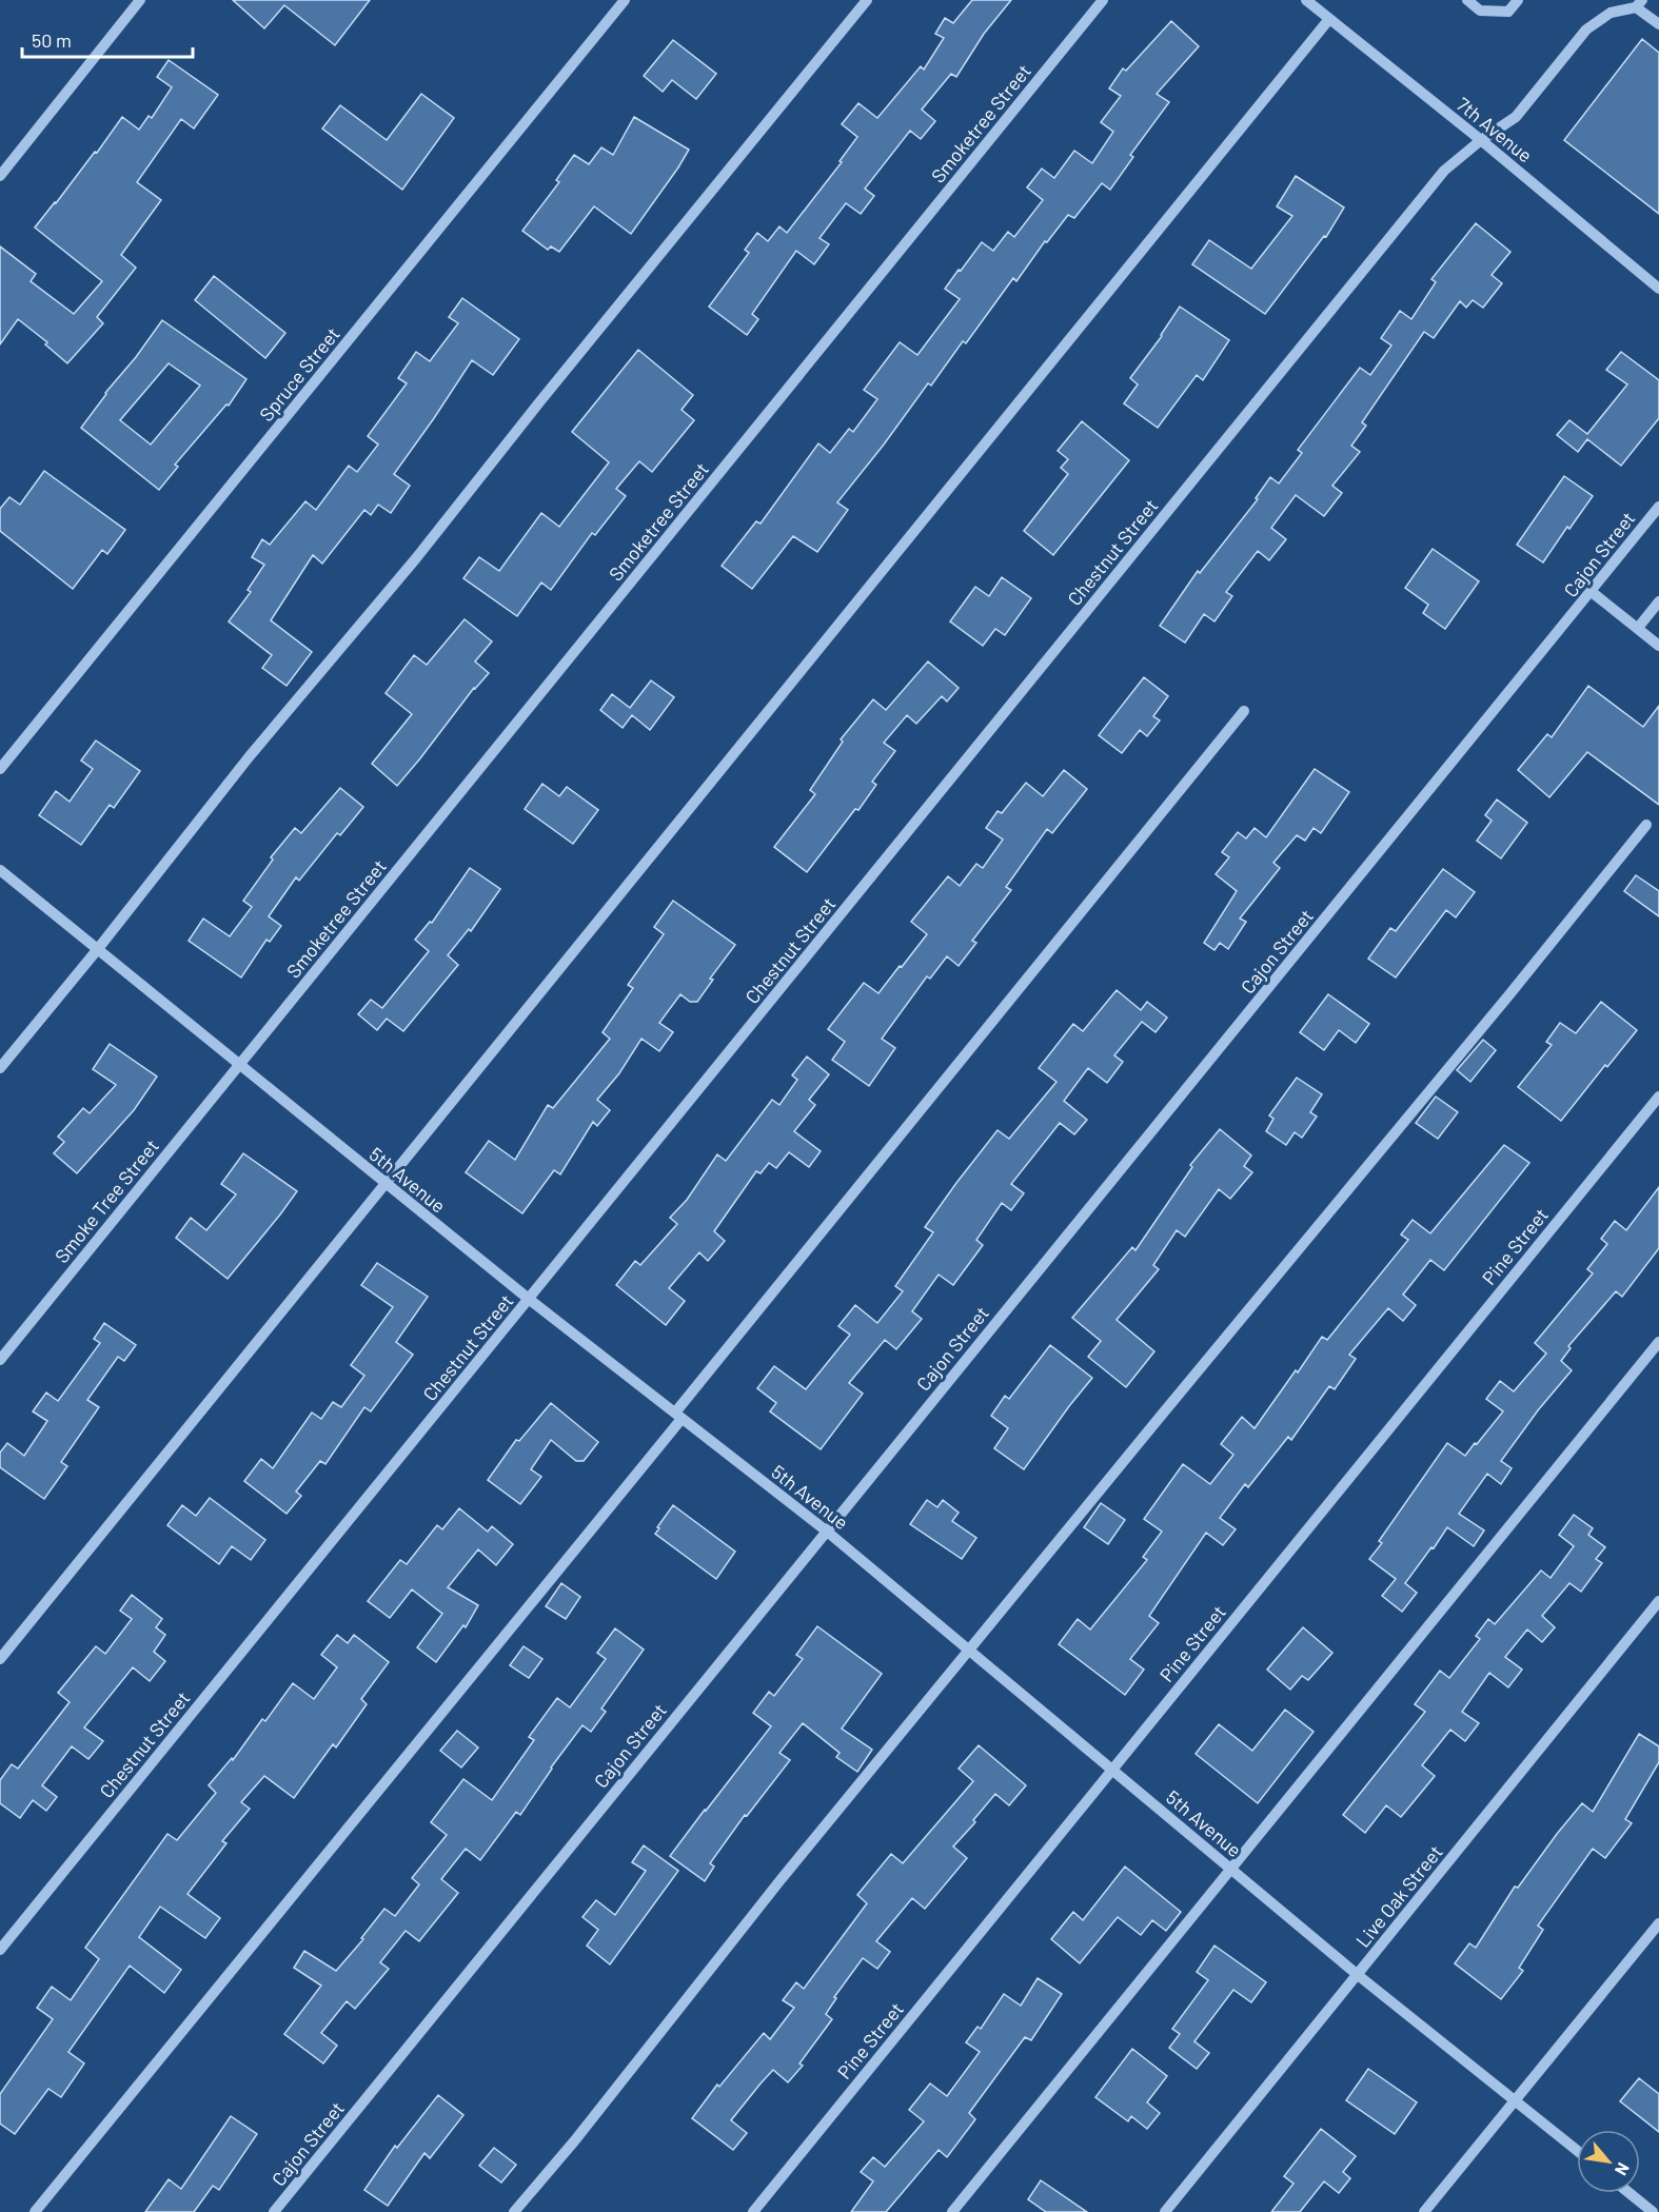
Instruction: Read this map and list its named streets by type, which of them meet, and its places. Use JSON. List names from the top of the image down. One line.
{"streets":{"street":["Smoketree Street","7th Avenue","Spruce Street","Chestnut Street","Cajon Street","5th Avenue","Smoke Tree Street","Pine Street","Live Oak Street"]},"crossings":[["Smoketree Street","5th Avenue"],["Smoketree Street","Smoke Tree Street"],["7th Avenue","Chestnut Street"],["Chestnut Street","5th Avenue"],["Cajon Street","5th Avenue"],["5th Avenue","Smoke Tree Street"],["5th Avenue","Pine Street"],["5th Avenue","Live Oak Street"]],"scale_bar":"50 m","north":"bottom right"}
